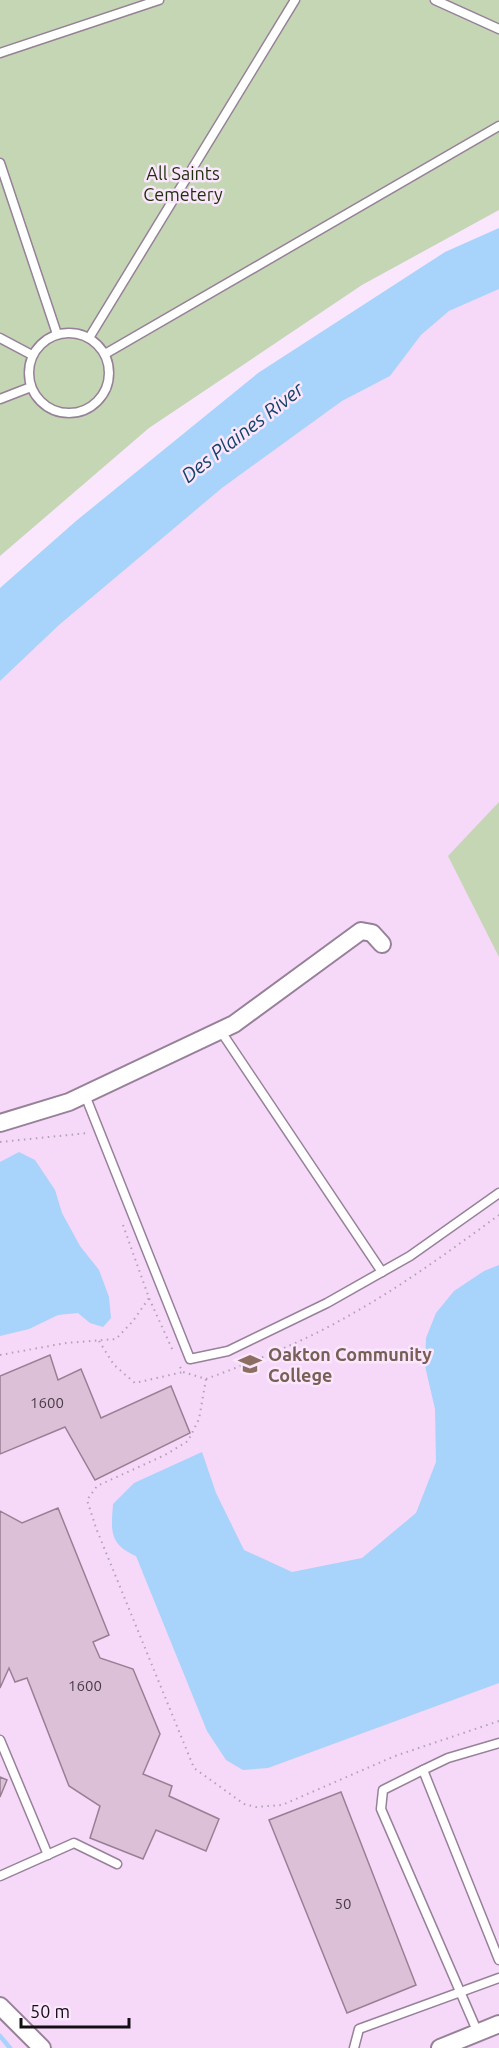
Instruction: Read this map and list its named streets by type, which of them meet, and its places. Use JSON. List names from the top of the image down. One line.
{"water":["Des Plaines River"],"parks":["All Saints Cemetery"],"places":{"school or university":["Oakton Community College"]},"house_numbers":["1600","1600","50"],"scale_bar":"50 m"}
